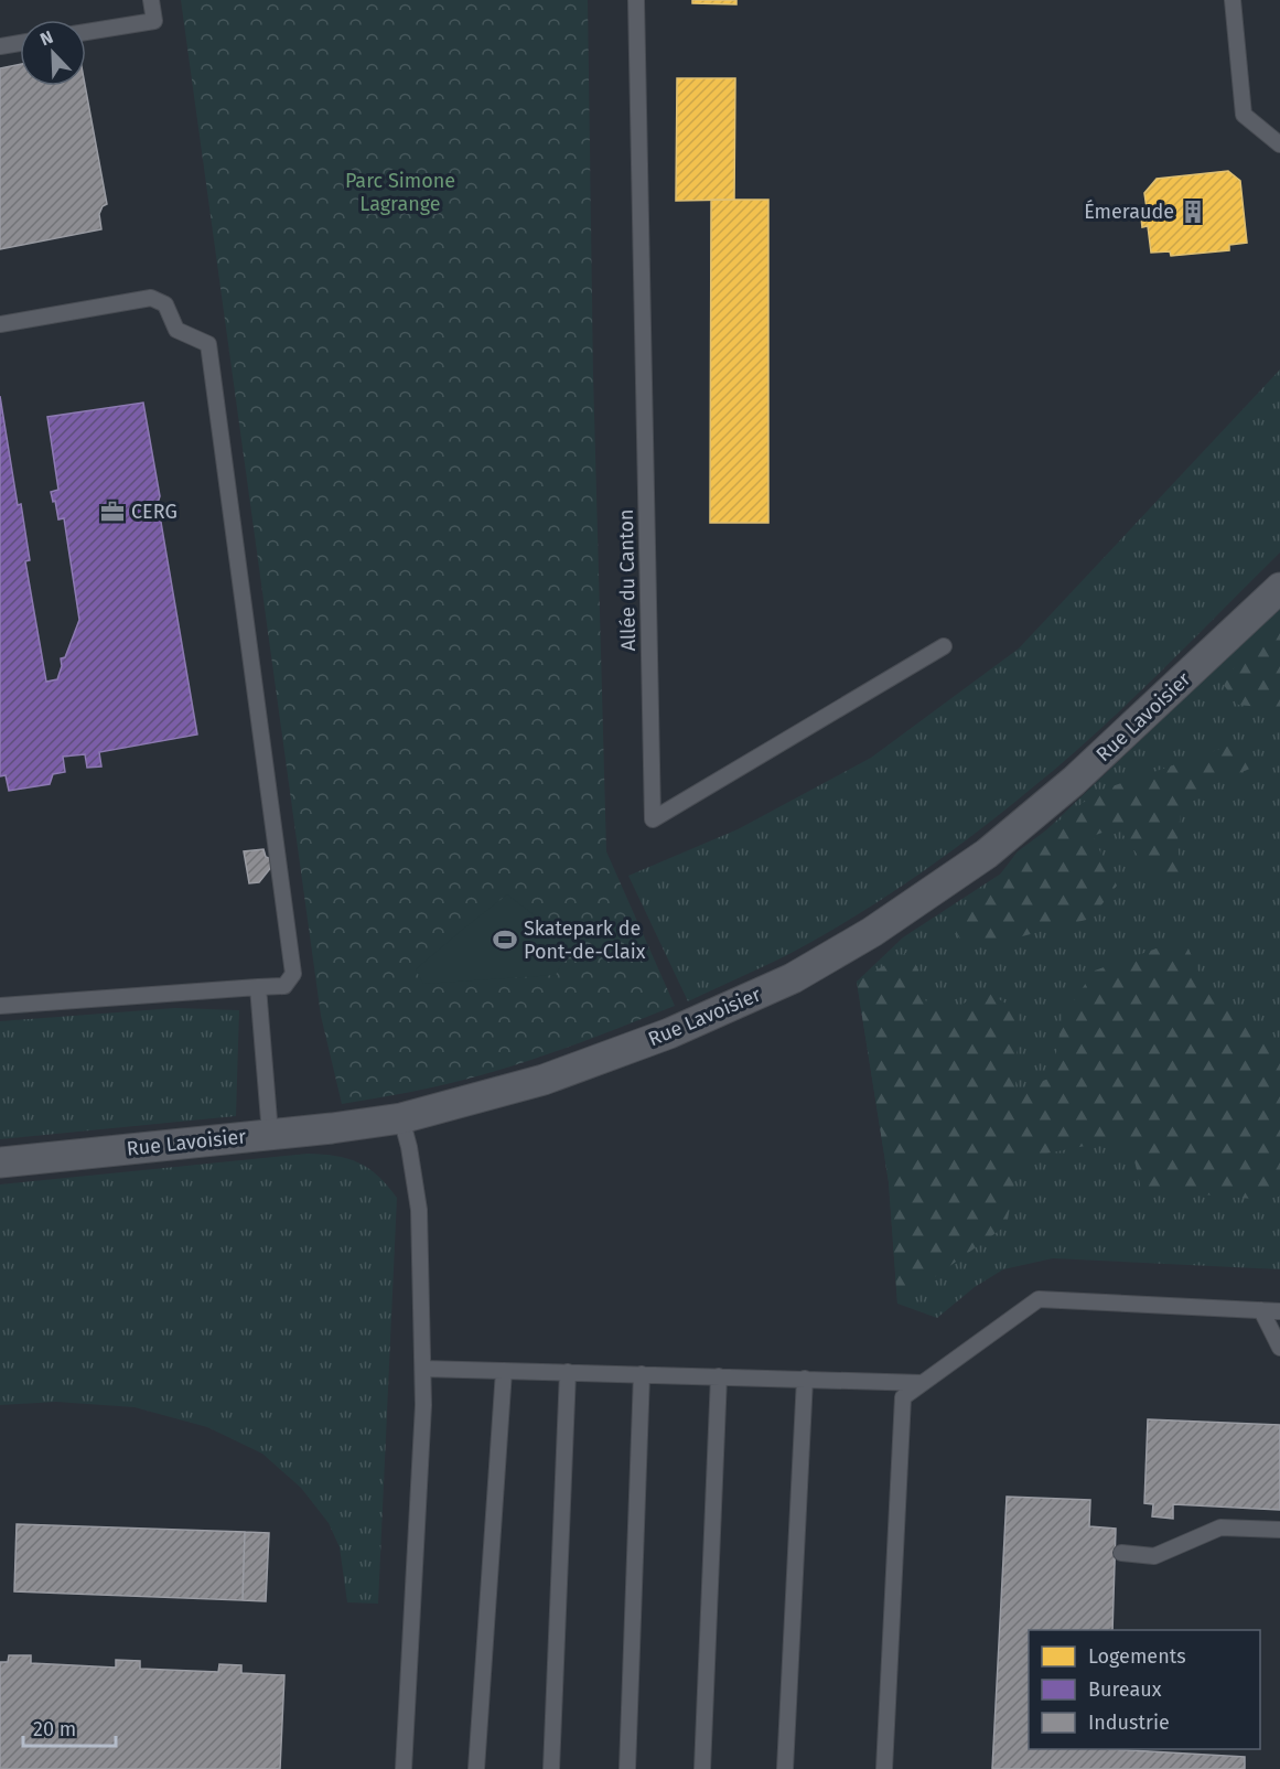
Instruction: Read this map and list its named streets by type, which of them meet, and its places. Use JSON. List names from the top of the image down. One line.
{"streets":{"street":["Rue Lavoisier"],"lane":["Allée du Canton"]},"parks":["Parc Simone Lagrange"],"places":{"building":["Émeraude"],"office":["CERG"],"sports":["Skatepark de Pont-de-Claix"]},"legend":["Logements","Bureaux","Industrie"],"scale_bar":"20 m","north":"top left"}
